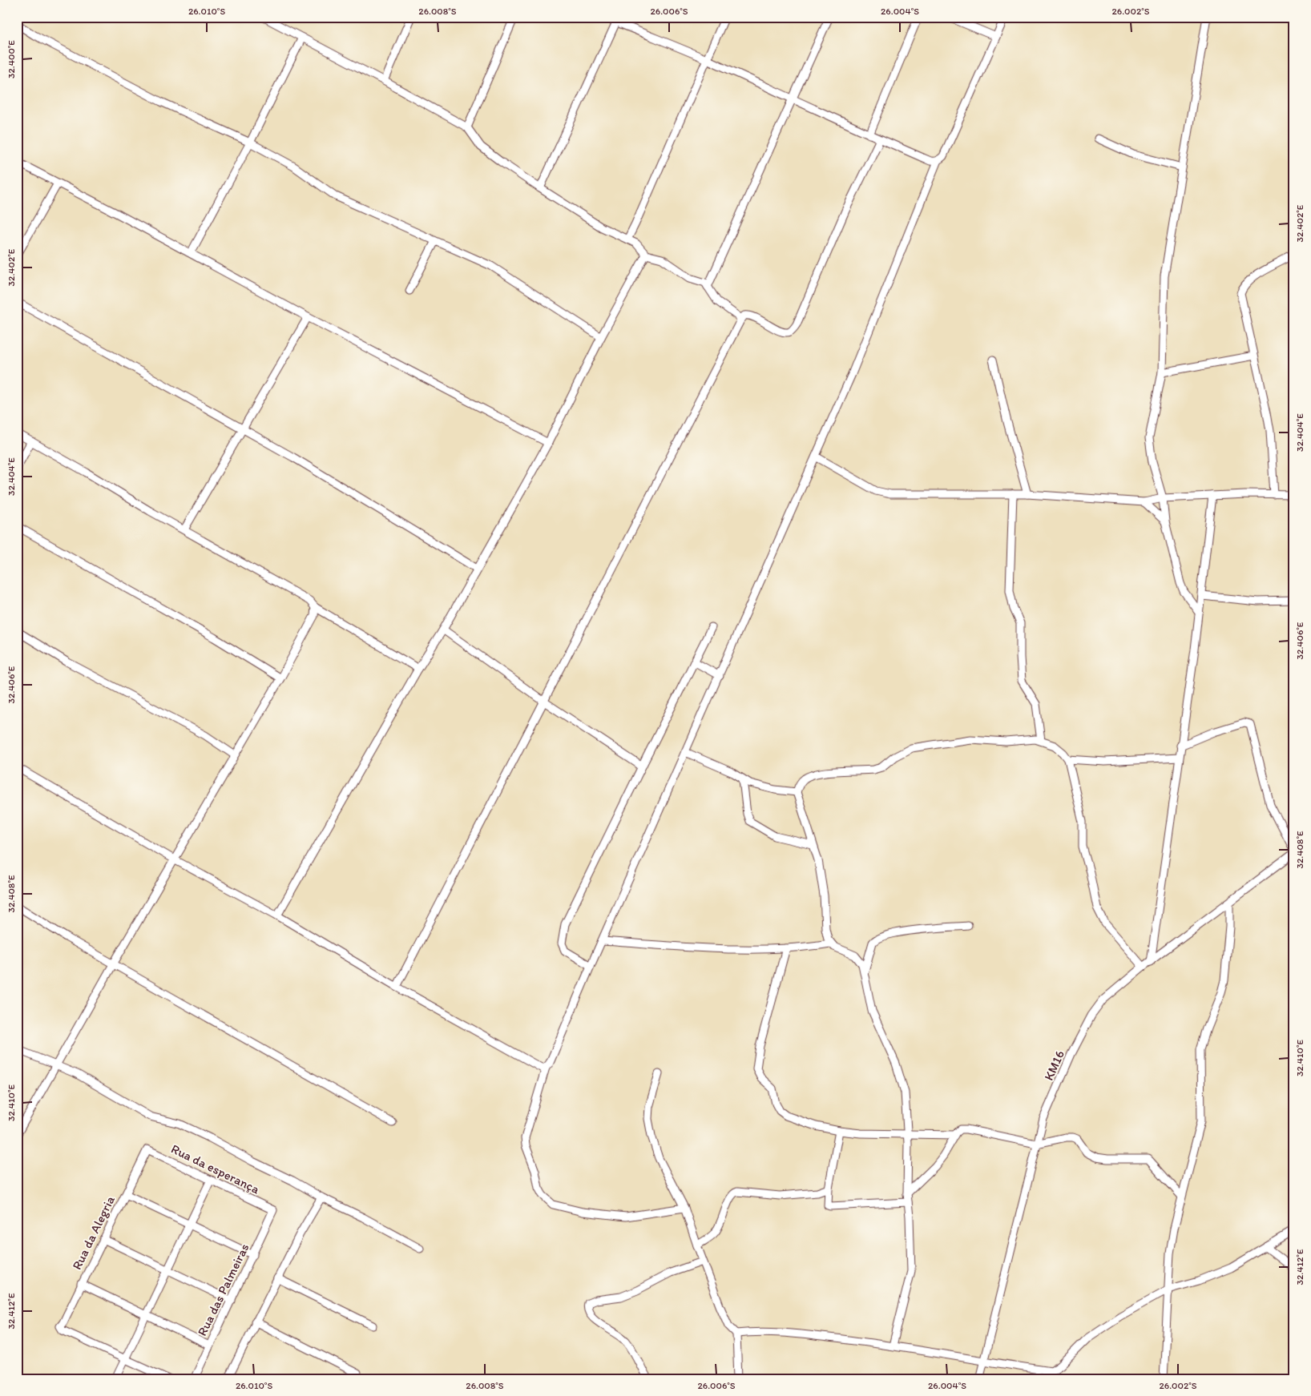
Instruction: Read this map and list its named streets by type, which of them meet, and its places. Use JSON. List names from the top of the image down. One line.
{"streets":{"street":["KM16","Rua da esperança","Rua da Alegria","Rua das Palmeiras"]},"crossings":[["Rua da esperança","Rua da Alegria"],["Rua da esperança","Rua das Palmeiras"]],"coordinates":["26.010°S","26.008°S","26.006°S","26.004°S","26.002°S","32.400°E","32.402°E","32.404°E","32.406°E","32.408°E","32.410°E","32.412°E"]}
